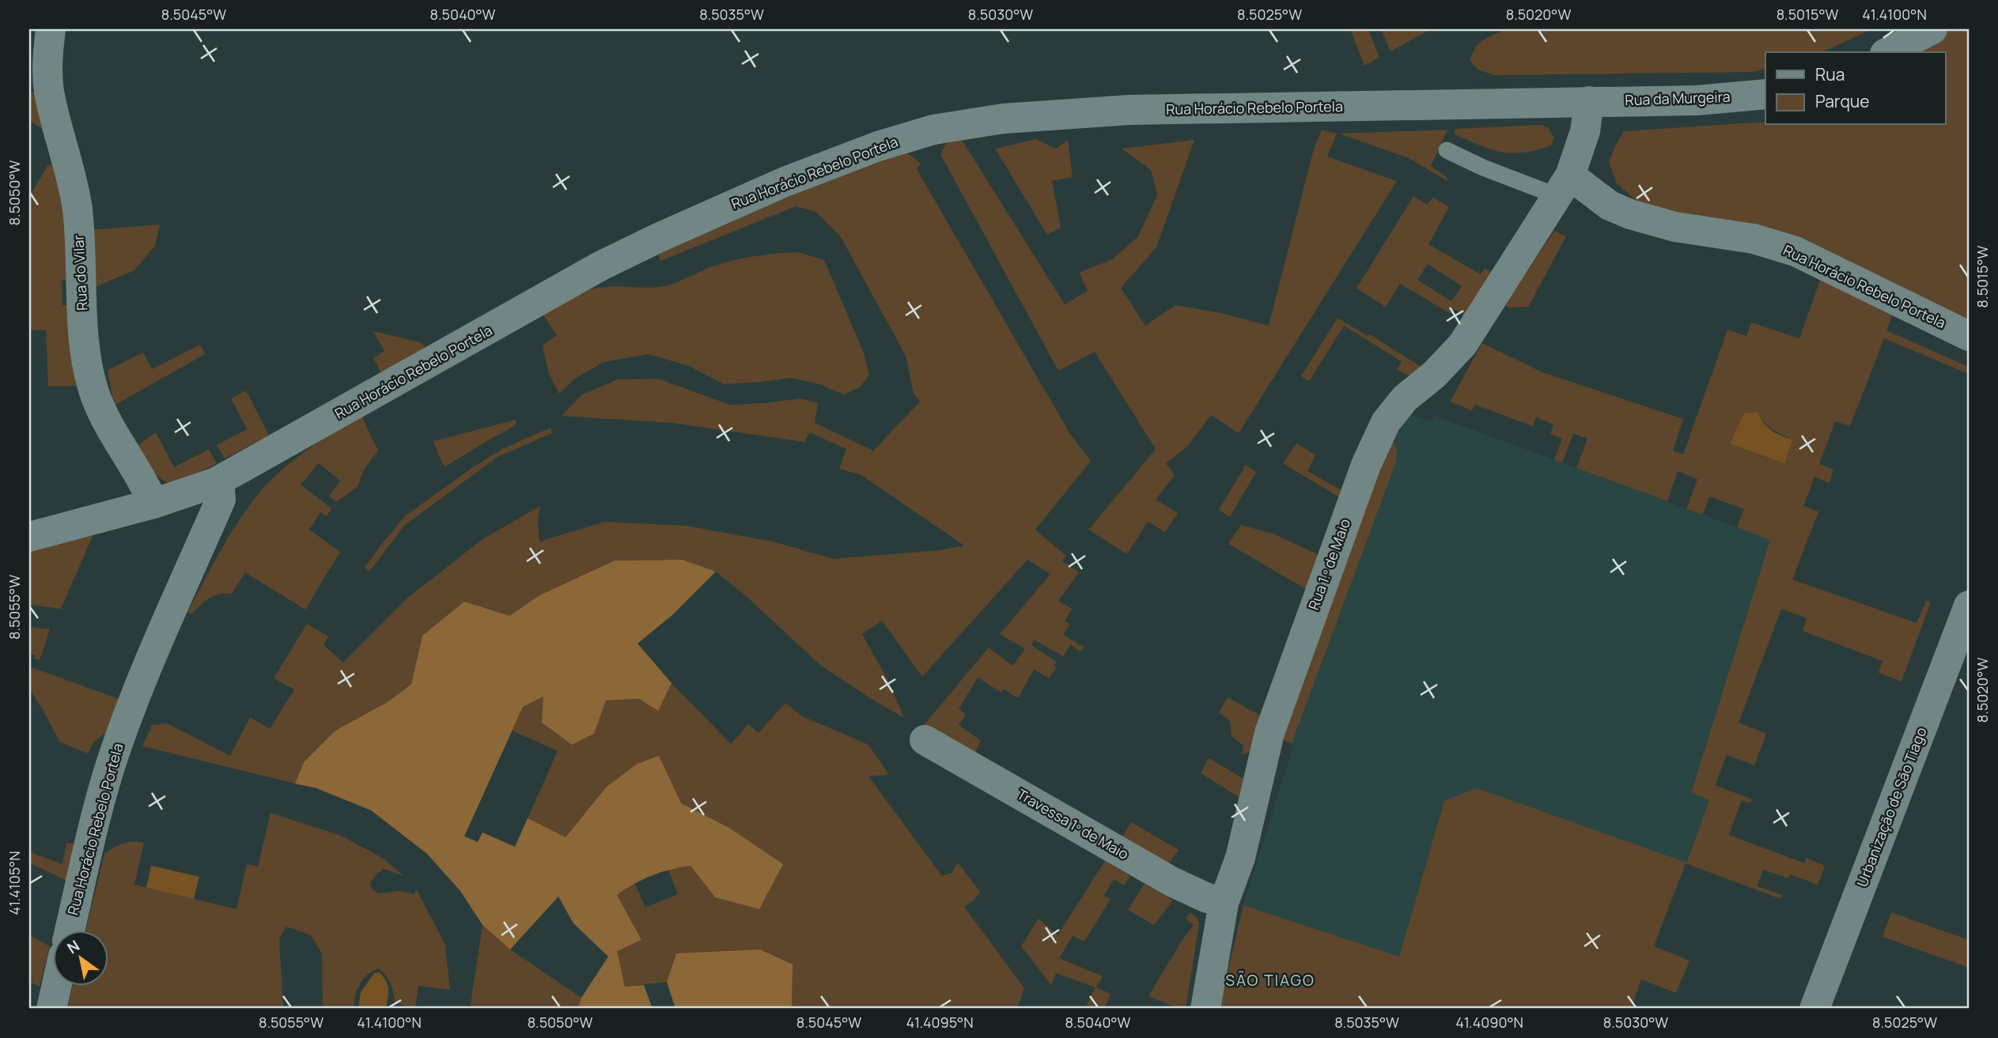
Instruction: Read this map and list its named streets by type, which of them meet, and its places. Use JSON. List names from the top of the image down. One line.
{"streets":{"street":["Rua da Murgeira","Rua Horácio Rebelo Portela","Rua do Vilar","Rua 1.º de Maio","Urbanização de São Tiago","Travessa 1º de Maio"]},"crossings":[["Rua da Murgeira","Rua Horácio Rebelo Portela"],["Rua Horácio Rebelo Portela","Rua 1.º de Maio"],["Rua 1.º de Maio","Travessa 1º de Maio"]],"districts":["SÃO TIAGO"],"legend":["Rua","Parque"],"north":"top left","coordinates":["8.5045°W","8.5040°W","8.5035°W","8.5030°W","8.5025°W","8.5020°W","8.5015°W","41.4100°N","8.5050°W","8.5055°W","41.4105°N","41.4095°N","41.4090°N"]}
